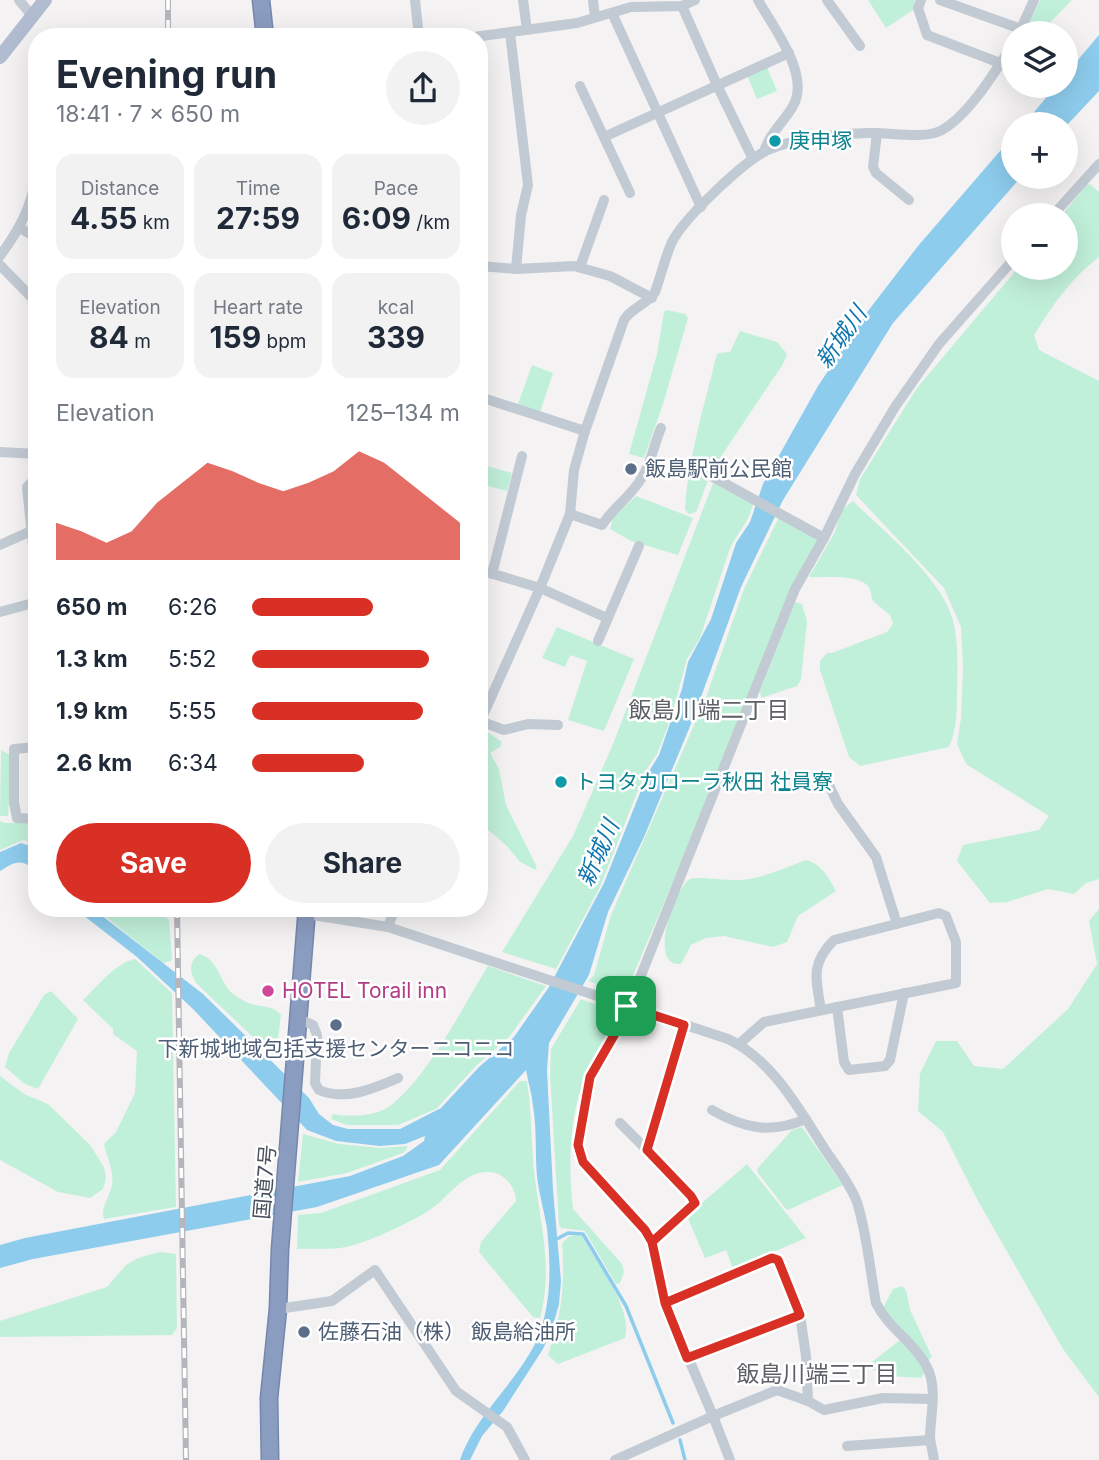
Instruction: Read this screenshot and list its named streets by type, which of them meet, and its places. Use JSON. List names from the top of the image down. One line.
{"streets":{"highway":["国道7号"]},"districts":["飯島川端二丁目","飯島川端三丁目"],"water":["新城川"],"places":["庚申塚","飯島駅前公民館","トヨタカローラ秋田 社員寮","HOTEL Torail inn","下新城地域包括支援センターニコニコ","佐藤石油（株） 飯島給油所"],"page":{"map_buttons":["+","−"],"heading":["Evening run","18:41 · 7 × 650 m"],"stats":[["Distance","4.55 km"],["Time","27:59"],["Pace","6:09 /km"],["Elevation","84 m"],["Heart rate","159 bpm"],["kcal","339"]],"chart":["Elevation","125–134 m"],"list":[{"name":"650 m","note":"6:26"},{"name":"1.3 km","note":"5:52"},{"name":"1.9 km","note":"5:55"},{"name":"2.6 km","note":"6:34"}],"buttons":["Save","Share"]}}
